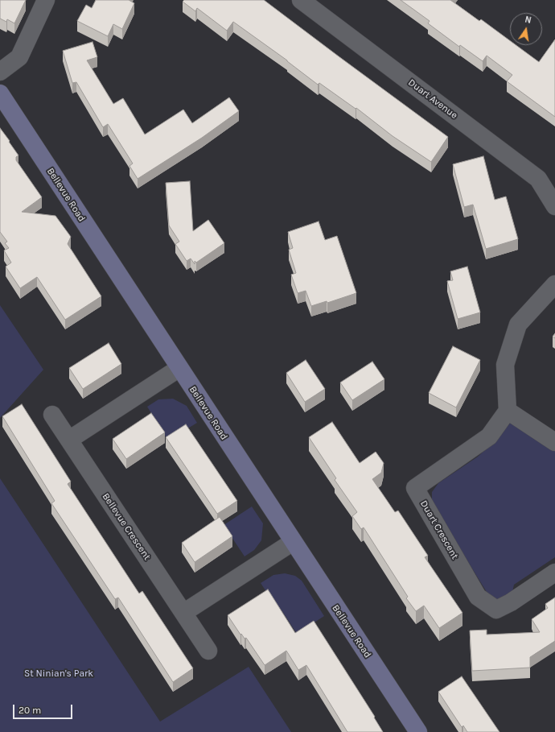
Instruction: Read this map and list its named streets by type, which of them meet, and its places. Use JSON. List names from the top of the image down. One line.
{"streets":{"street":["Duart Avenue","Bellevue Road","Bellevue Crescent","Duart Crescent"]},"parks":["St Ninian's Park"],"scale_bar":"20 m","north":"top"}
